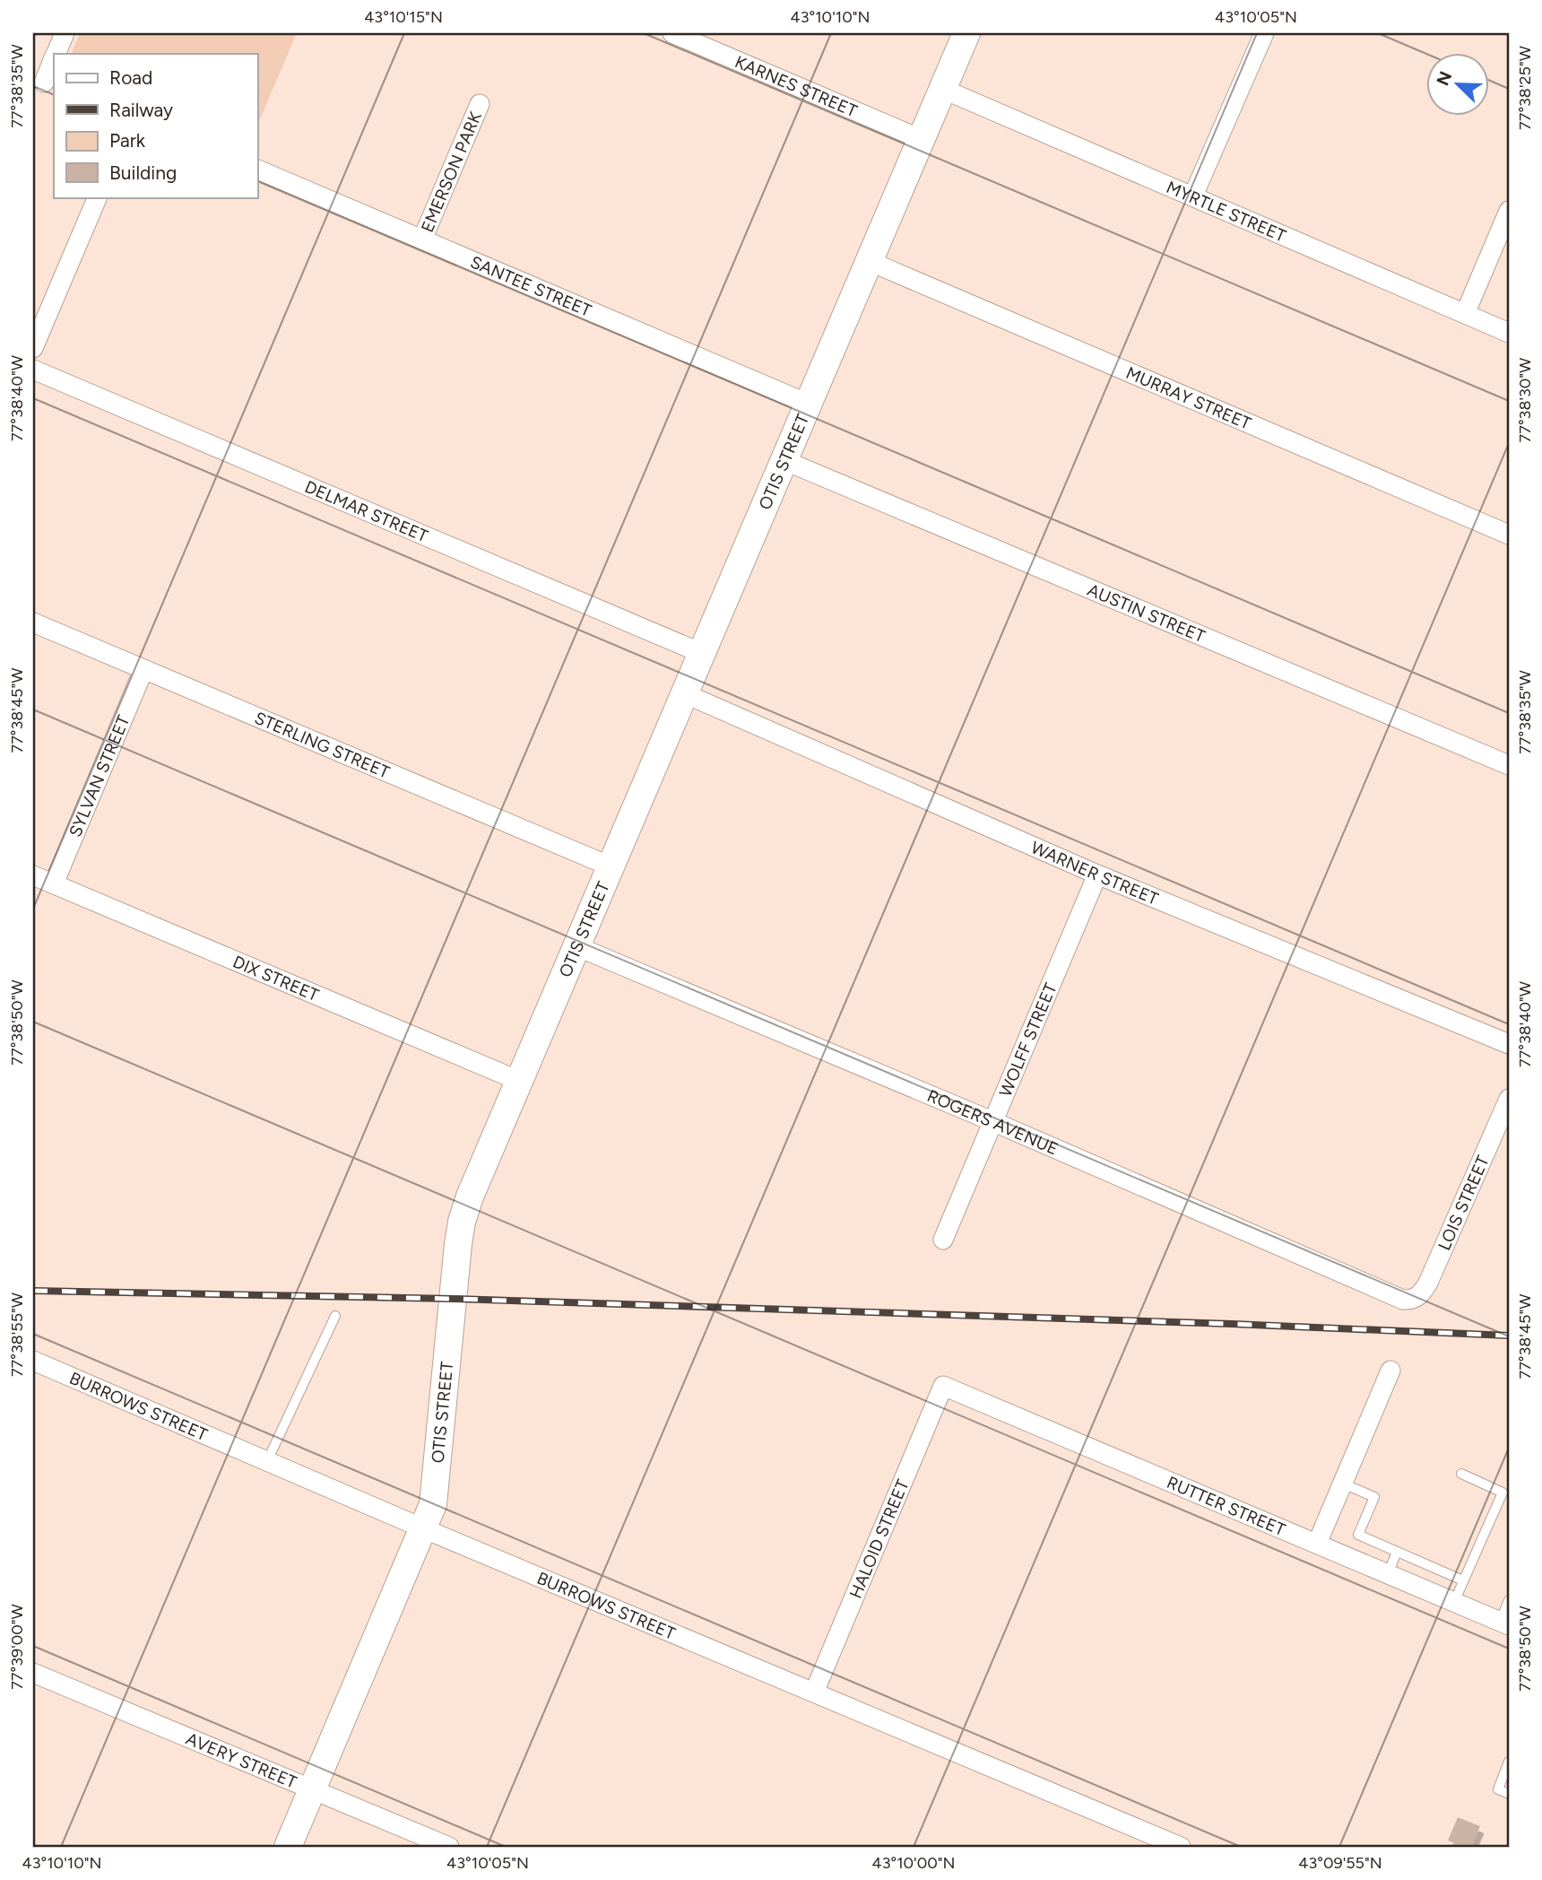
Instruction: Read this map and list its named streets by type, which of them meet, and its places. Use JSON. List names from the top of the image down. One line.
{"streets":{"street":["KARNES STREET","EMERSON PARK","MYRTLE STREET","SANTEE STREET","MURRAY STREET","OTIS STREET","DELMAR STREET","AUSTIN STREET","STERLING STREET","SYLVAN STREET","WARNER STREET","DIX STREET","WOLFF STREET","ROGERS AVENUE","LOIS STREET","BURROWS STREET","RUTTER STREET","HALOID STREET","AVERY STREET"]},"crossings":[["KARNES STREET","OTIS STREET"],["EMERSON PARK","SANTEE STREET"],["MYRTLE STREET","OTIS STREET"],["SANTEE STREET","OTIS STREET"],["MURRAY STREET","OTIS STREET"],["OTIS STREET","DELMAR STREET"],["OTIS STREET","AUSTIN STREET"],["OTIS STREET","STERLING STREET"],["OTIS STREET","WARNER STREET"],["OTIS STREET","DIX STREET"],["OTIS STREET","ROGERS AVENUE"],["OTIS STREET","BURROWS STREET"],["OTIS STREET","AVERY STREET"],["STERLING STREET","SYLVAN STREET"],["SYLVAN STREET","DIX STREET"],["WARNER STREET","WOLFF STREET"],["WOLFF STREET","ROGERS AVENUE"],["ROGERS AVENUE","LOIS STREET"],["BURROWS STREET","HALOID STREET"],["RUTTER STREET","HALOID STREET"]],"legend":["Road","Railway","Park","Building"],"north":"top left","coordinates":["43°10'15\"N","43°10'10\"N","43°10'05\"N","77°38'35\"W","77°38'25\"W","77°38'40\"W","77°38'30\"W","77°38'45\"W","77°38'50\"W","77°38'55\"W","77°39'00\"W","43°10'00\"N","43°09'55\"N"]}
